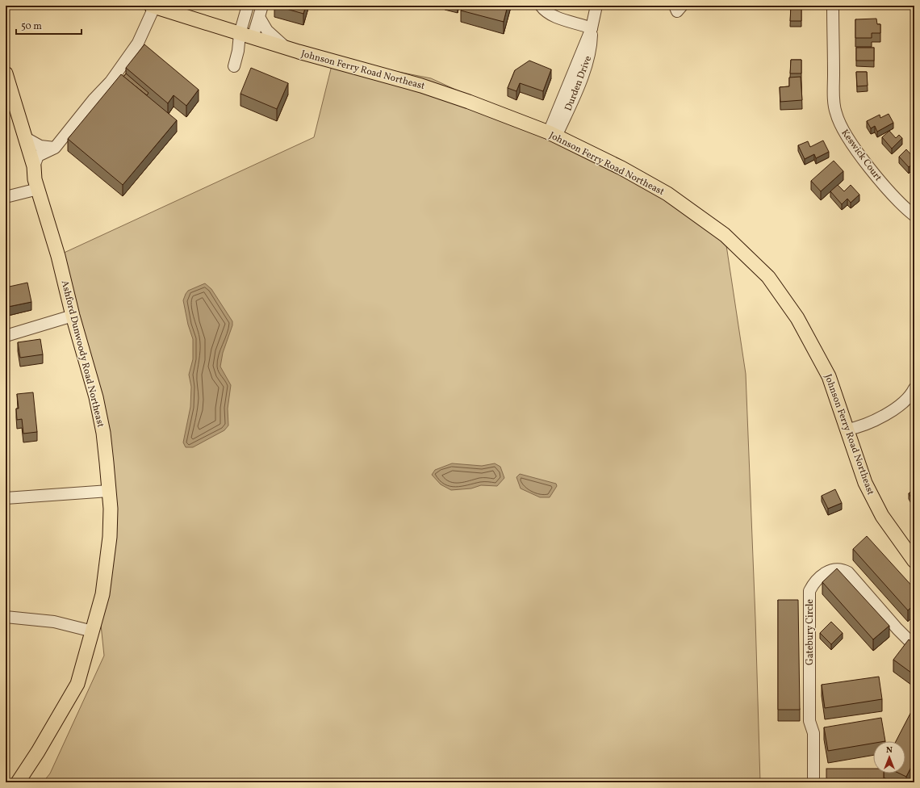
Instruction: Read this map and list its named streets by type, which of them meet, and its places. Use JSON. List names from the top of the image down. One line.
{"streets":{"main road":["Johnson Ferry Road Northeast","Ashford Dunwoody Road Northeast"],"street":["Durden Drive","Keswick Court","Gatebury Circle"]},"crossings":[["Johnson Ferry Road Northeast","Durden Drive"]],"scale_bar":"50 m","north":"top"}
